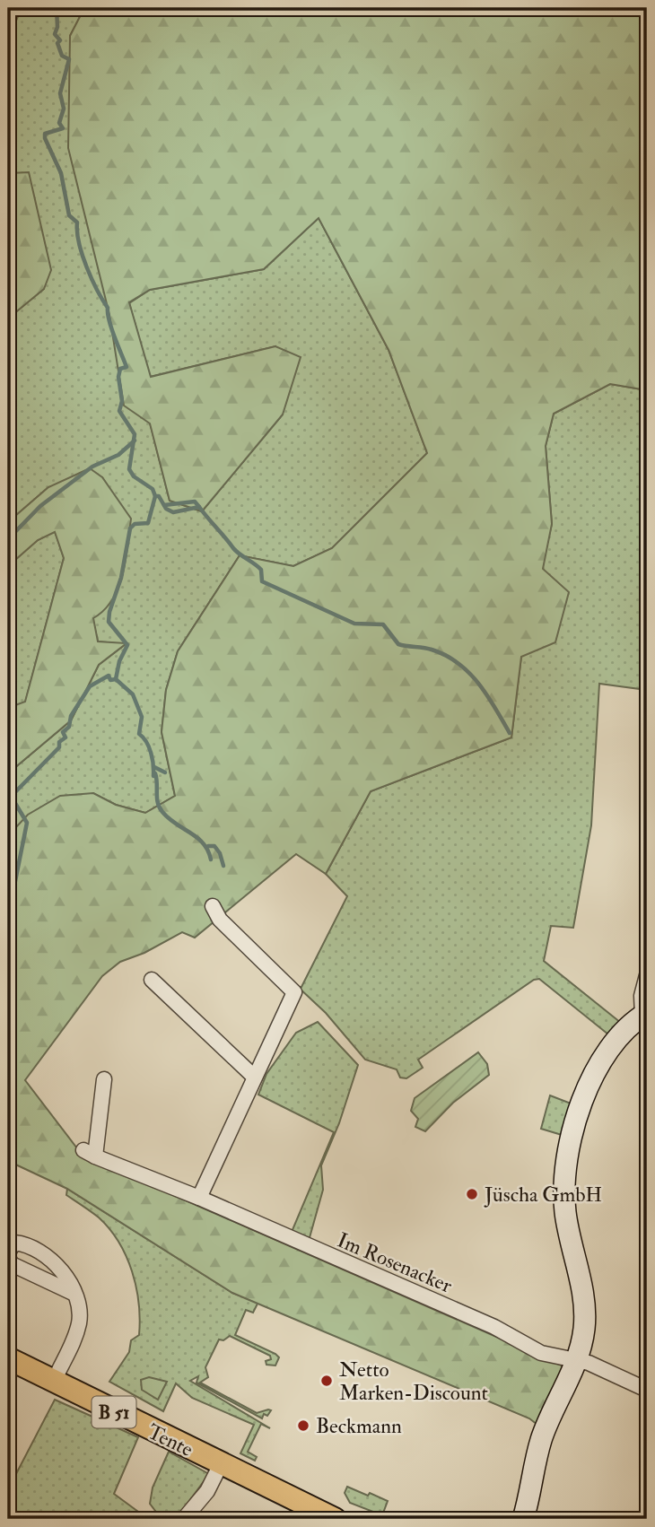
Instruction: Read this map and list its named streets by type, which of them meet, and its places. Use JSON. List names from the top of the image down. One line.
{"streets":{"main road":["B 51","Tente"],"street":["Im Rosenacker"]},"places":["Jüscha GmbH","Netto Marken-Discount","Beckmann"]}
